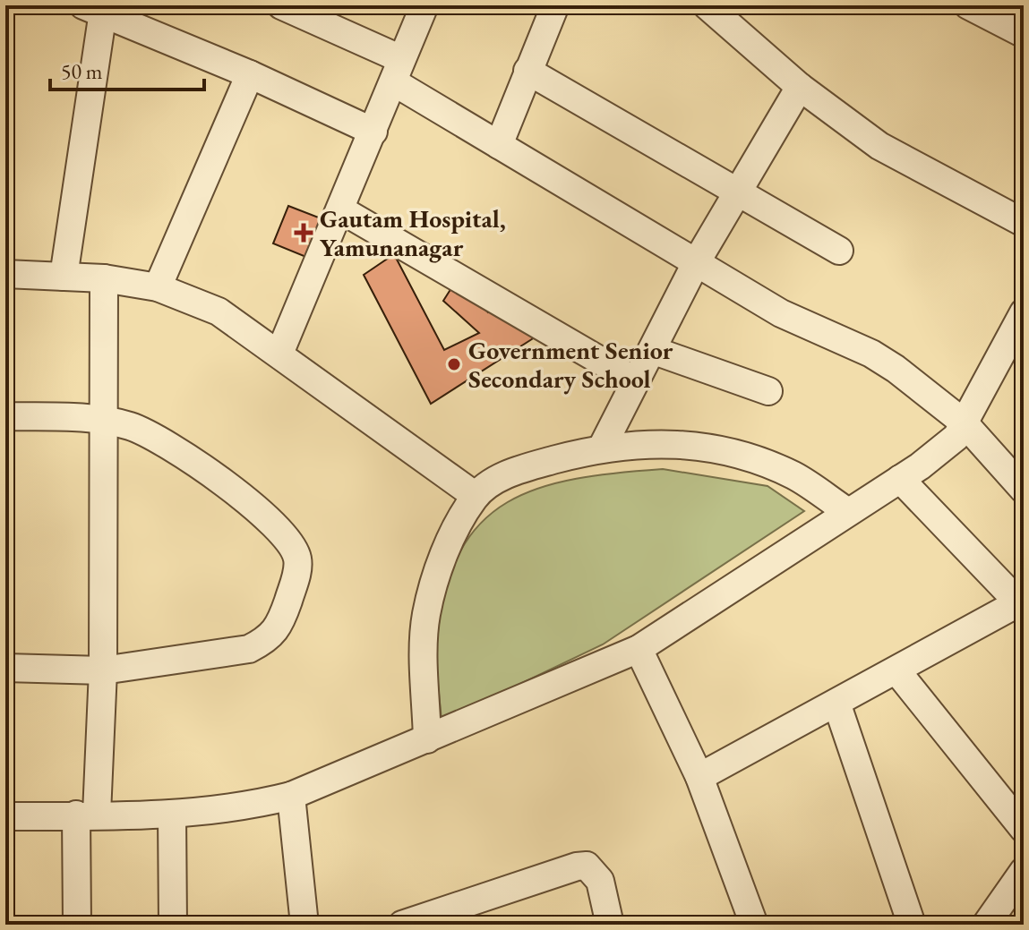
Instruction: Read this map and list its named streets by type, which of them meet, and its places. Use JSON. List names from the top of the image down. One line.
{"places":{"health":["Gautam Hospital, Yamunanagar"],"other":["Government Senior Secondary School"]},"scale_bar":"50 m"}
